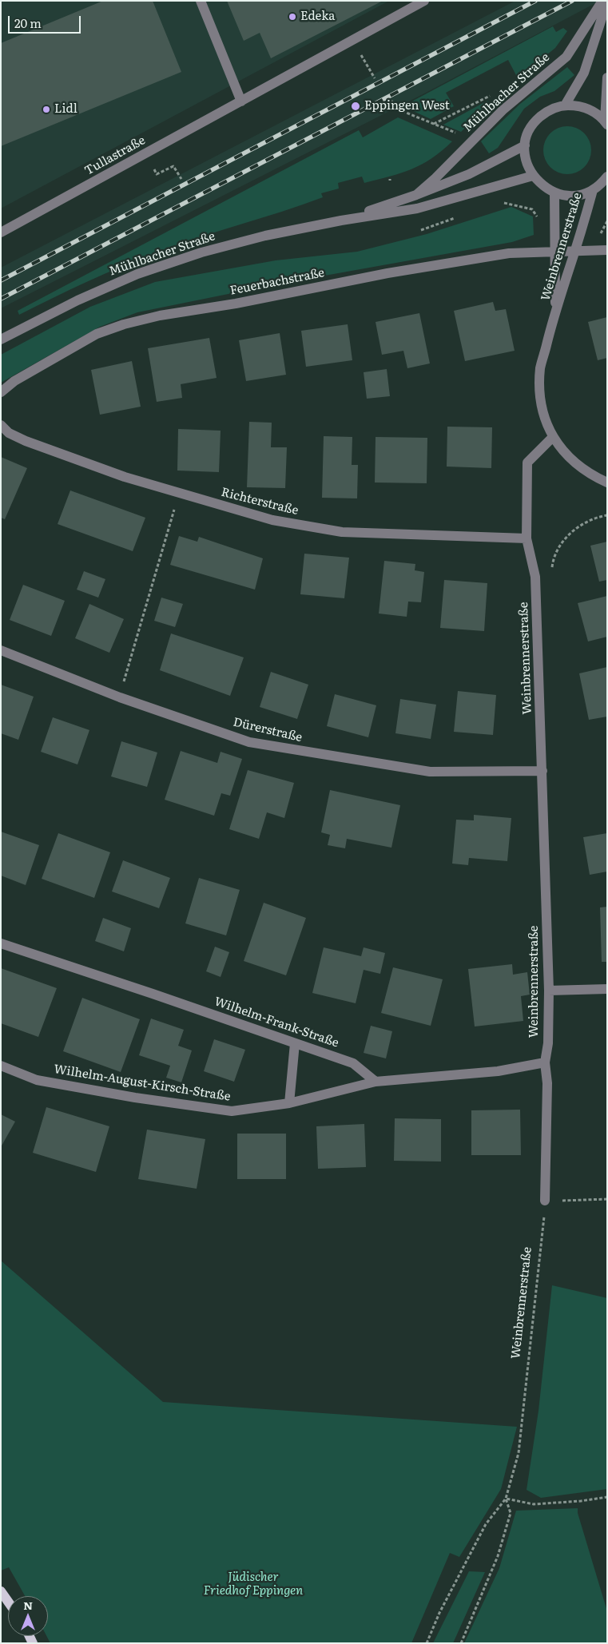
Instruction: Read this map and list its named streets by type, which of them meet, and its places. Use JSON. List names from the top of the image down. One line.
{"streets":{"street":["Mühlbacher Straße","Tullastraße","Weinbrennerstraße","Feuerbachstraße","Richterstraße","Dürerstraße","Wilhelm-Frank-Straße","Wilhelm-August-Kirsch-Straße"]},"crossings":[["Weinbrennerstraße","Feuerbachstraße"],["Weinbrennerstraße","Richterstraße"],["Weinbrennerstraße","Dürerstraße"],["Wilhelm-Frank-Straße","Wilhelm-August-Kirsch-Straße"]],"parks":["Jüdischer Friedhof Eppingen"],"places":["Edeka","Eppingen West","Lidl"],"scale_bar":"20 m","north":"top"}
